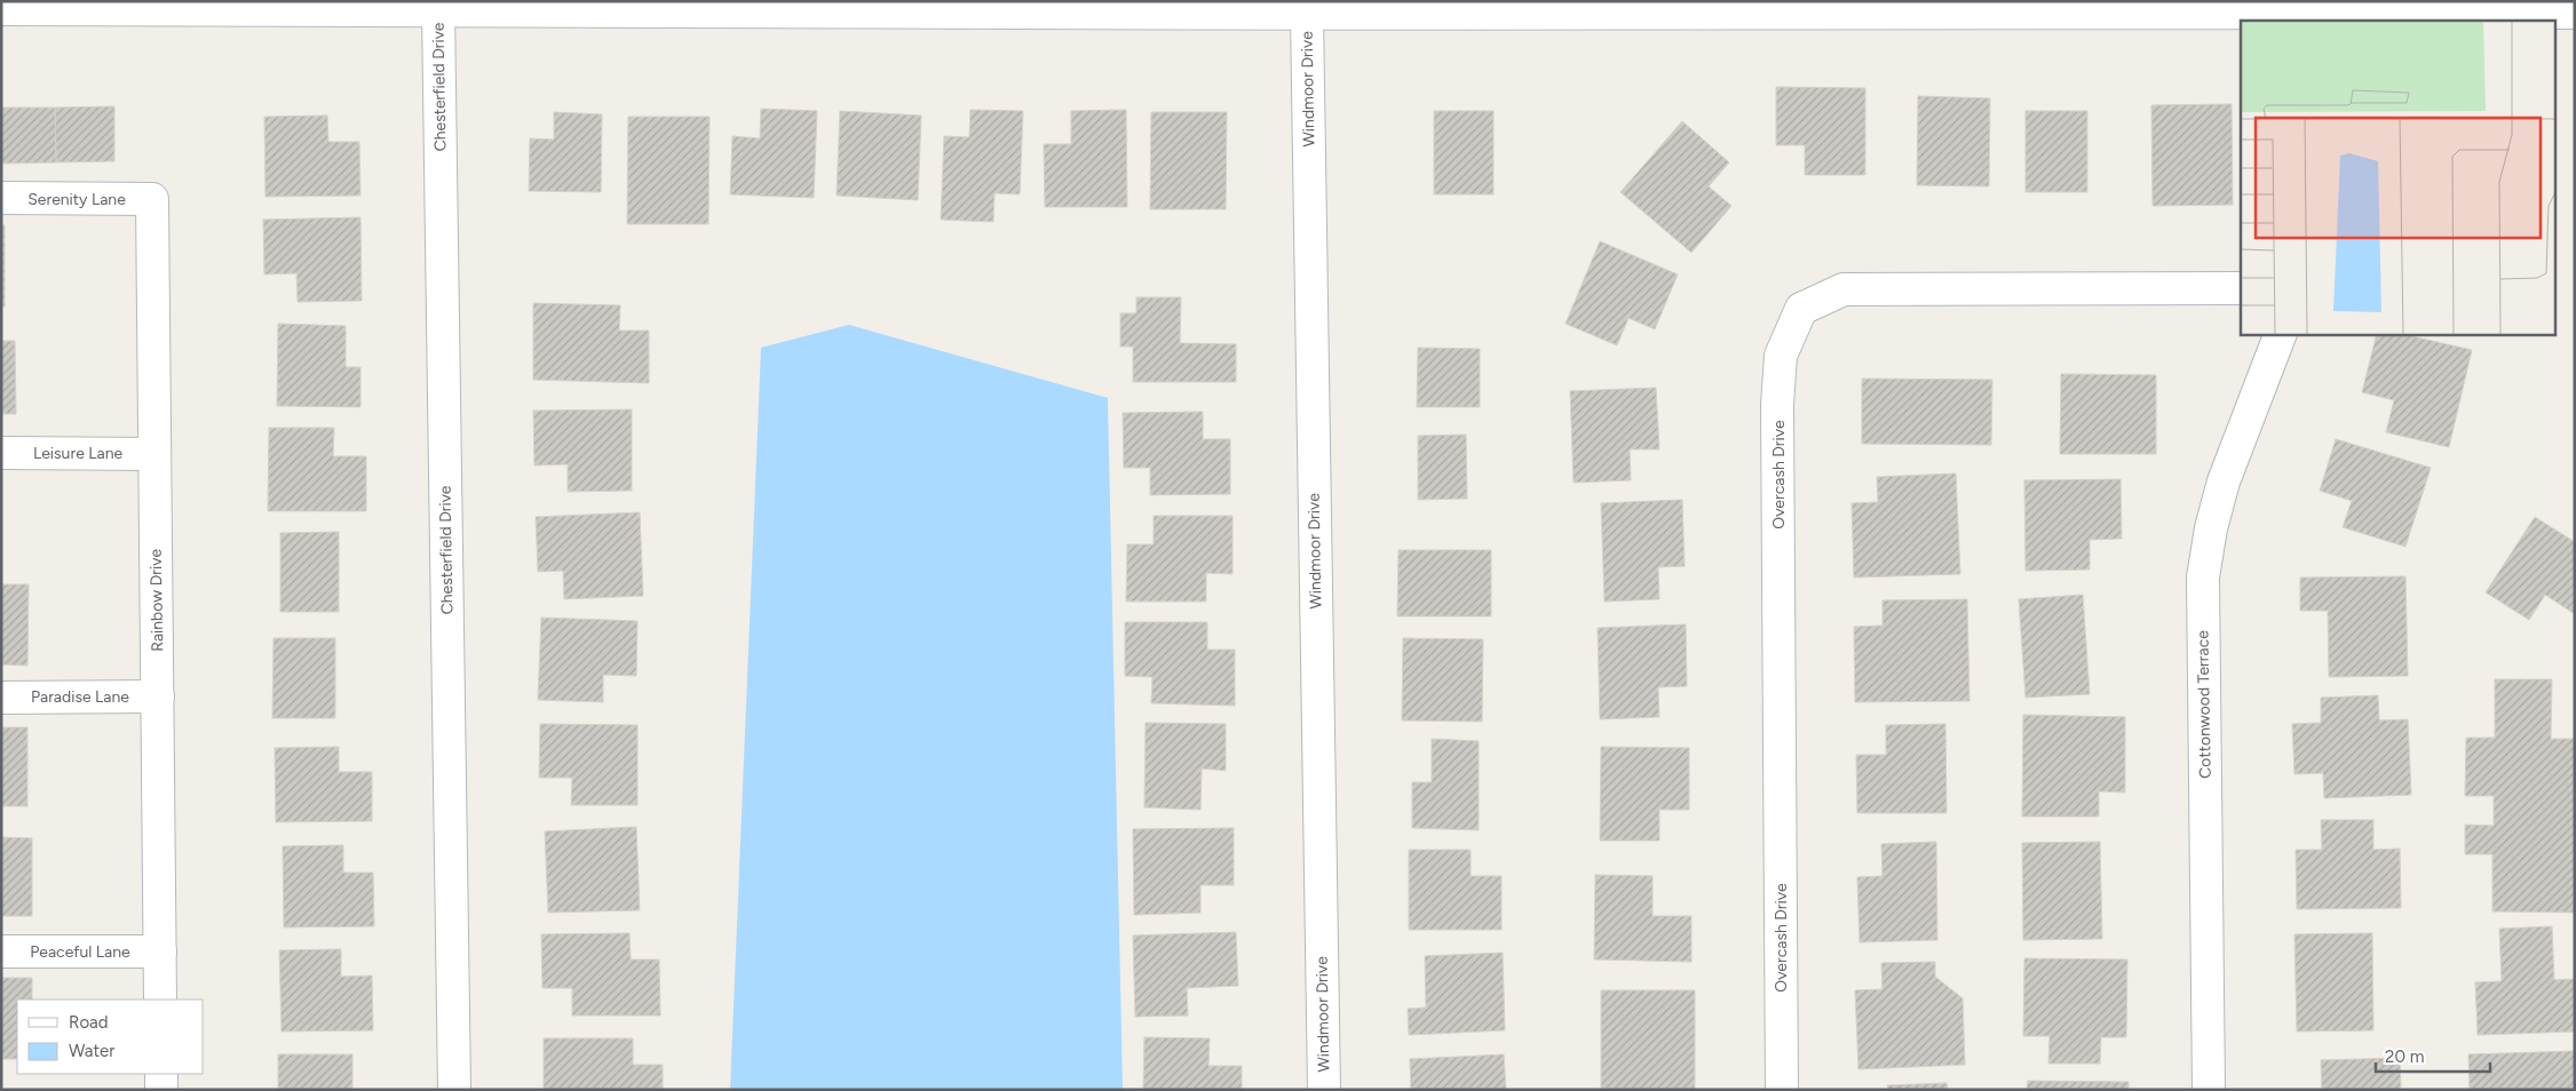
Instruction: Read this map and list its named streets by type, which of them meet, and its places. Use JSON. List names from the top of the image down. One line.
{"streets":{"street":["Chesterfield Drive","Windmoor Drive","Serenity Lane","Leisure Lane","Overcash Drive","Rainbow Drive","Paradise Lane","Cottonwood Terrace","Peaceful Lane"]},"crossings":[["Serenity Lane","Rainbow Drive"],["Leisure Lane","Rainbow Drive"],["Rainbow Drive","Paradise Lane"],["Rainbow Drive","Peaceful Lane"]],"legend":["Road","Water"],"scale_bar":"20 m"}
